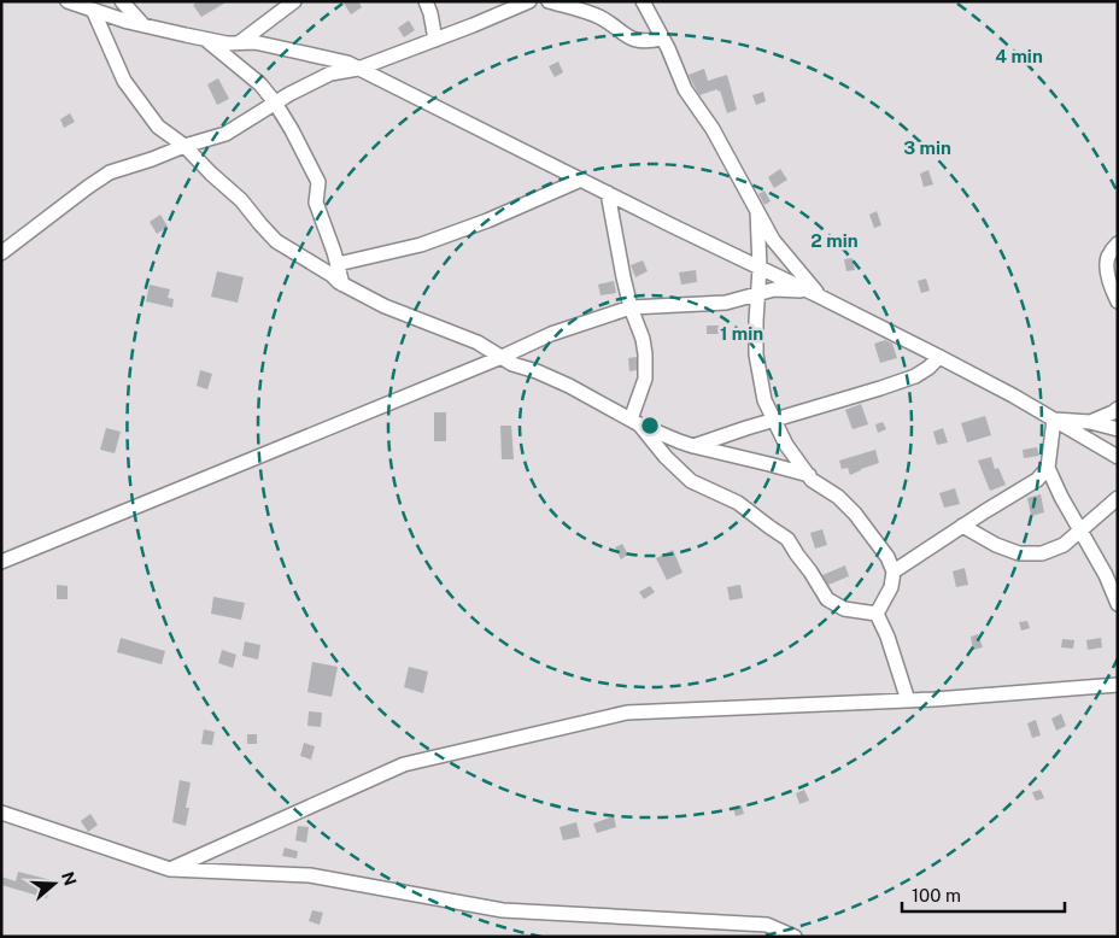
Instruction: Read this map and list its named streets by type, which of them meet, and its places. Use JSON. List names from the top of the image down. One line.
{"scale_bar":"100 m","north":"right","rings":["4 min","3 min","2 min","1 min"]}
